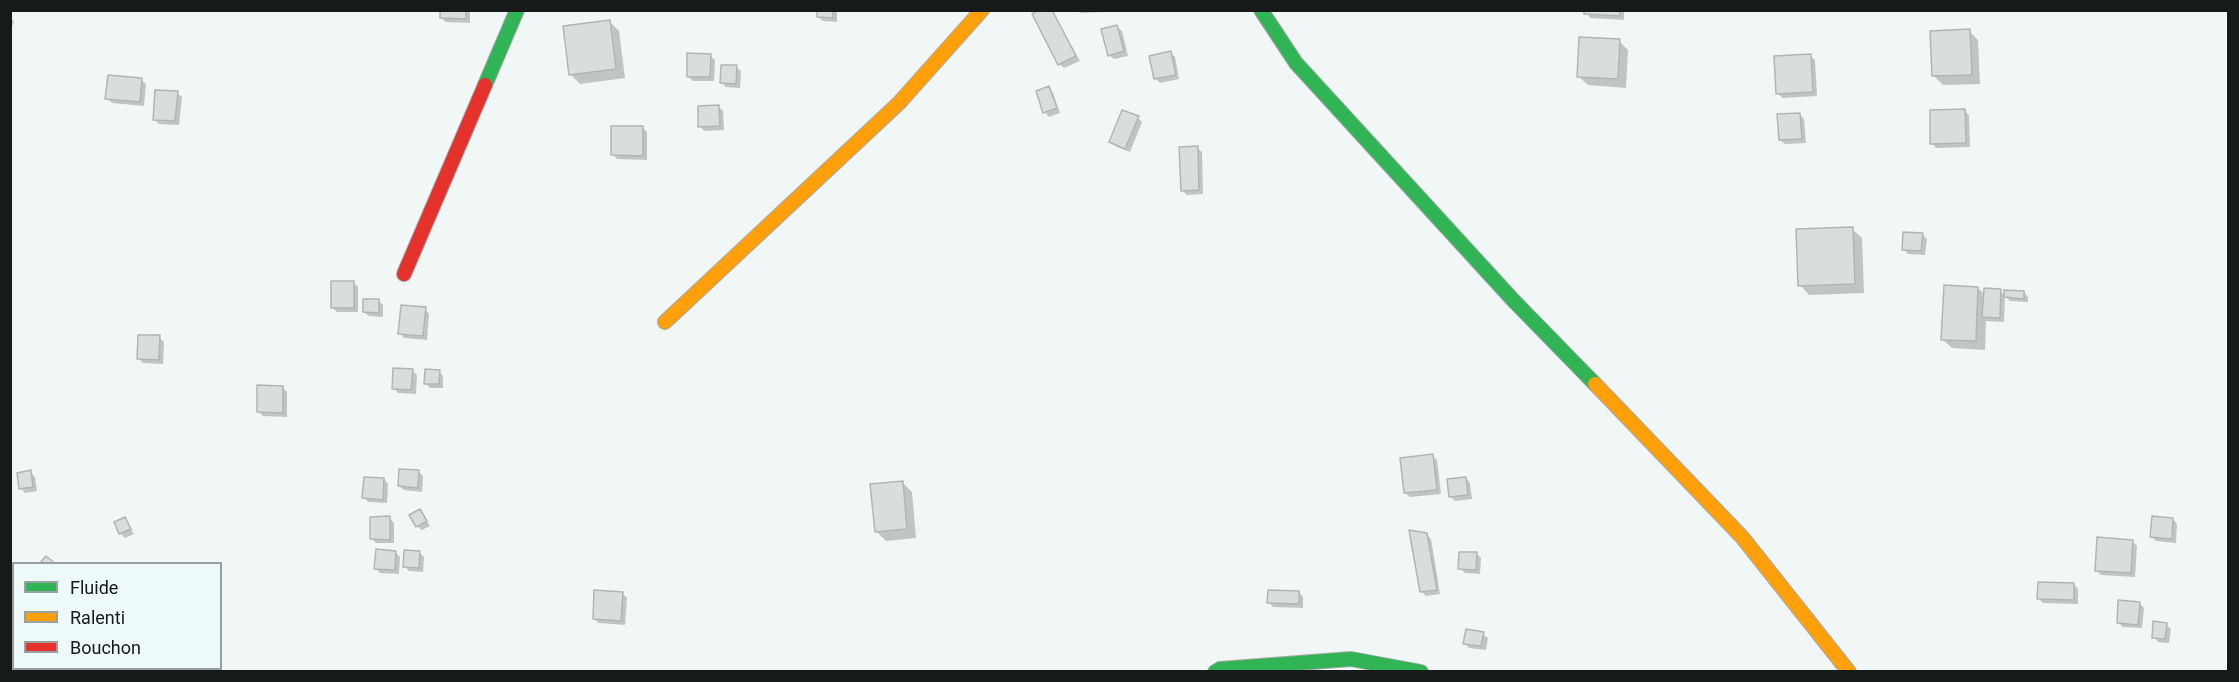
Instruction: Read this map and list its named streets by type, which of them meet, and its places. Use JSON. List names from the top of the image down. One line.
{"legend":["Fluide","Ralenti","Bouchon"]}
